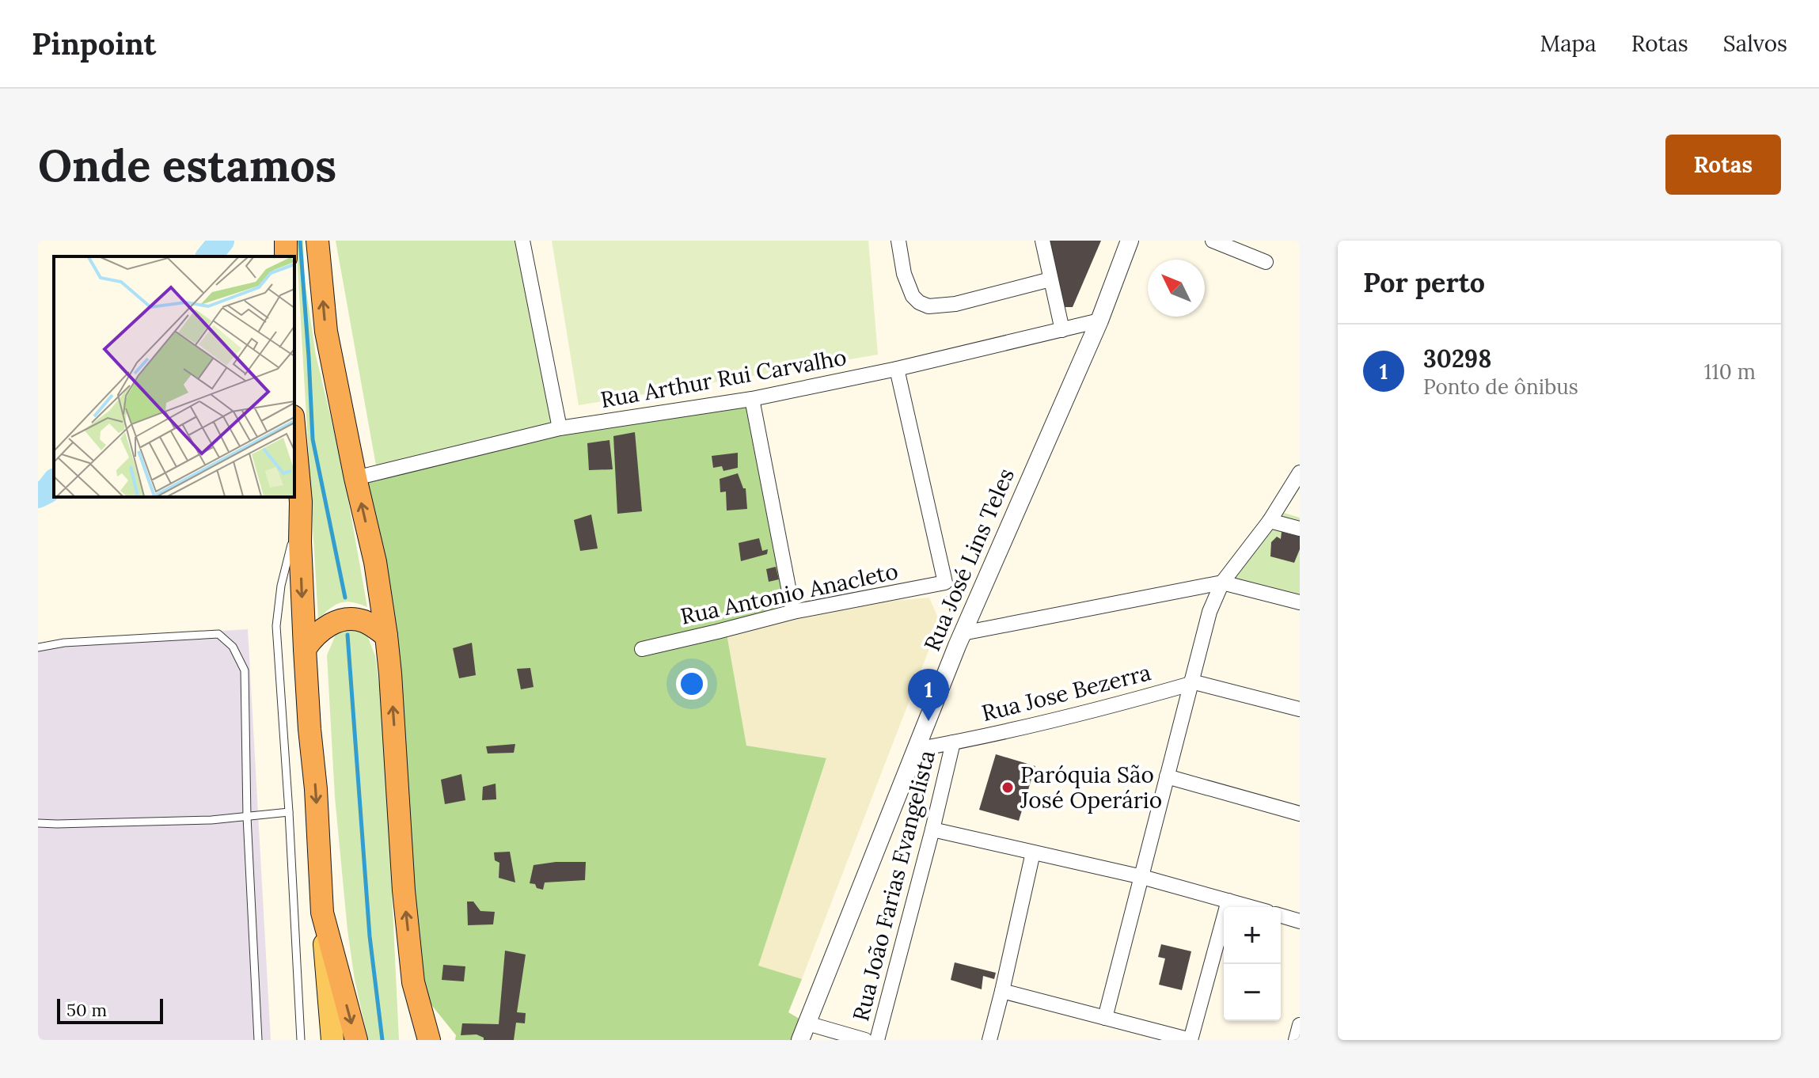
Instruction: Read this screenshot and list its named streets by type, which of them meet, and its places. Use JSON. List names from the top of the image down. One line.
{"streets":{"street":["Rua Arthur Rui Carvalho","Rua José Lins Teles","Rua Antonio Anacleto","Rua Jose Bezerra","Rua João Farias Evangelista"]},"crossings":[["Rua Arthur Rui Carvalho","Rua José Lins Teles"],["Rua José Lins Teles","Rua Jose Bezerra"],["Rua Jose Bezerra","Rua João Farias Evangelista"]],"places":["Paróquia São José Operário"],"scale_bar":"50 m","north":"top left","page":{"header":"Pinpoint","nav":["Mapa","Rotas","Salvos"],"buttons":"Rotas","title":"Onde estamos","heading":"Por perto","list":[{"mark":"1","name":"30298","note":"Ponto de ônibus","value":"110 m"}],"pins":"1","map_buttons":["+","−"],"scale":"50 m"}}
